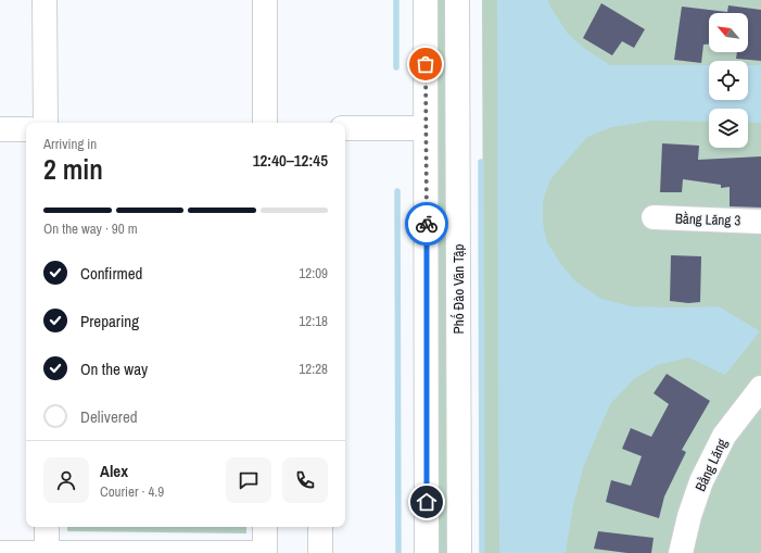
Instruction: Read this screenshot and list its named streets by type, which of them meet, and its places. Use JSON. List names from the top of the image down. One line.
{"streets":{"main road":["Bằng Lăng 3","Phố Đào Văn Tập","Bằng Lăng"]},"north":"top left","page":{"heading":["2 min","Arriving in","12:40–12:45"],"panel":["Alex","Courier · 4.9"],"bar":"On the way · 90 m","list":[["Confirmed","12:09"],["Preparing","12:18"],["On the way","12:28"],"Delivered"]}}
